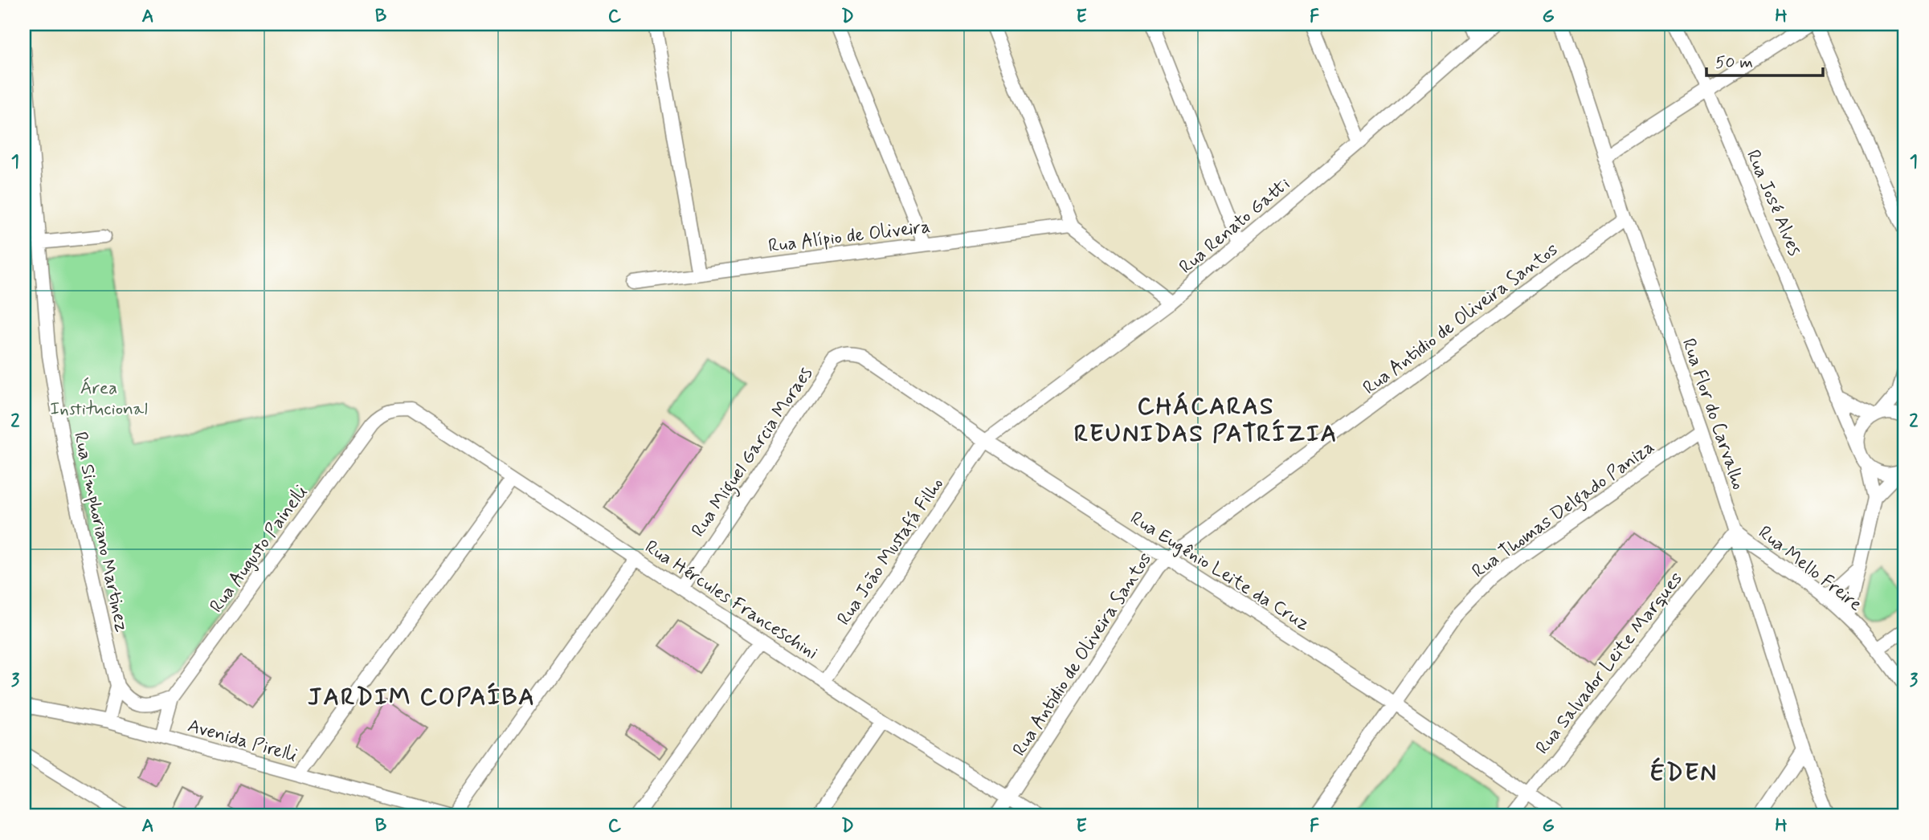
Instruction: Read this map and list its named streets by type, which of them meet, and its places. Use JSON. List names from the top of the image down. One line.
{"streets":{"street":["Rua José Alves","Rua Renato Gatti","Rua Alípio de Oliveira","Rua Antidio de Oliveira Santos","Rua Flor do Carvalho","Rua Miguel Garcia Moraes","Rua Thomas Delgado Paniza","Rua Simphoriano Martinez","Rua Augusto Painelli","Rua João Mustafá Filho","Rua Mello Freire","Rua Eugênio Leite da Cruz","Rua Hércules Franceschini","Rua Salvador Leite Marques","Avenida Pirelli"]},"crossings":[["Rua Renato Gatti","Rua João Mustafá Filho"],["Rua Renato Gatti","Rua Eugênio Leite da Cruz"],["Rua Antidio de Oliveira Santos","Rua Flor do Carvalho"],["Rua Antidio de Oliveira Santos","Rua Eugênio Leite da Cruz"],["Rua Antidio de Oliveira Santos","Rua Hércules Franceschini"],["Rua Flor do Carvalho","Rua Thomas Delgado Paniza"],["Rua Flor do Carvalho","Rua Mello Freire"],["Rua Flor do Carvalho","Rua Salvador Leite Marques"],["Rua Miguel Garcia Moraes","Rua Eugênio Leite da Cruz"],["Rua Miguel Garcia Moraes","Rua Hércules Franceschini"],["Rua Thomas Delgado Paniza","Rua Eugênio Leite da Cruz"],["Rua Simphoriano Martinez","Avenida Pirelli"],["Rua Augusto Painelli","Rua Hércules Franceschini"],["Rua Augusto Painelli","Avenida Pirelli"],["Rua João Mustafá Filho","Rua Eugênio Leite da Cruz"],["Rua João Mustafá Filho","Rua Hércules Franceschini"],["Rua Mello Freire","Rua Salvador Leite Marques"],["Rua Eugênio Leite da Cruz","Rua Salvador Leite Marques"]],"districts":["CHÁCARAS REUNIDAS PATRÍZIA","JARDIM COPAÍBA","ÉDEN"],"parks":["Área Institucional"],"scale_bar":"50 m","grid":{"columns":["A","B","C","D","E","F","G","H"],"rows":["1","2","3"]}}
